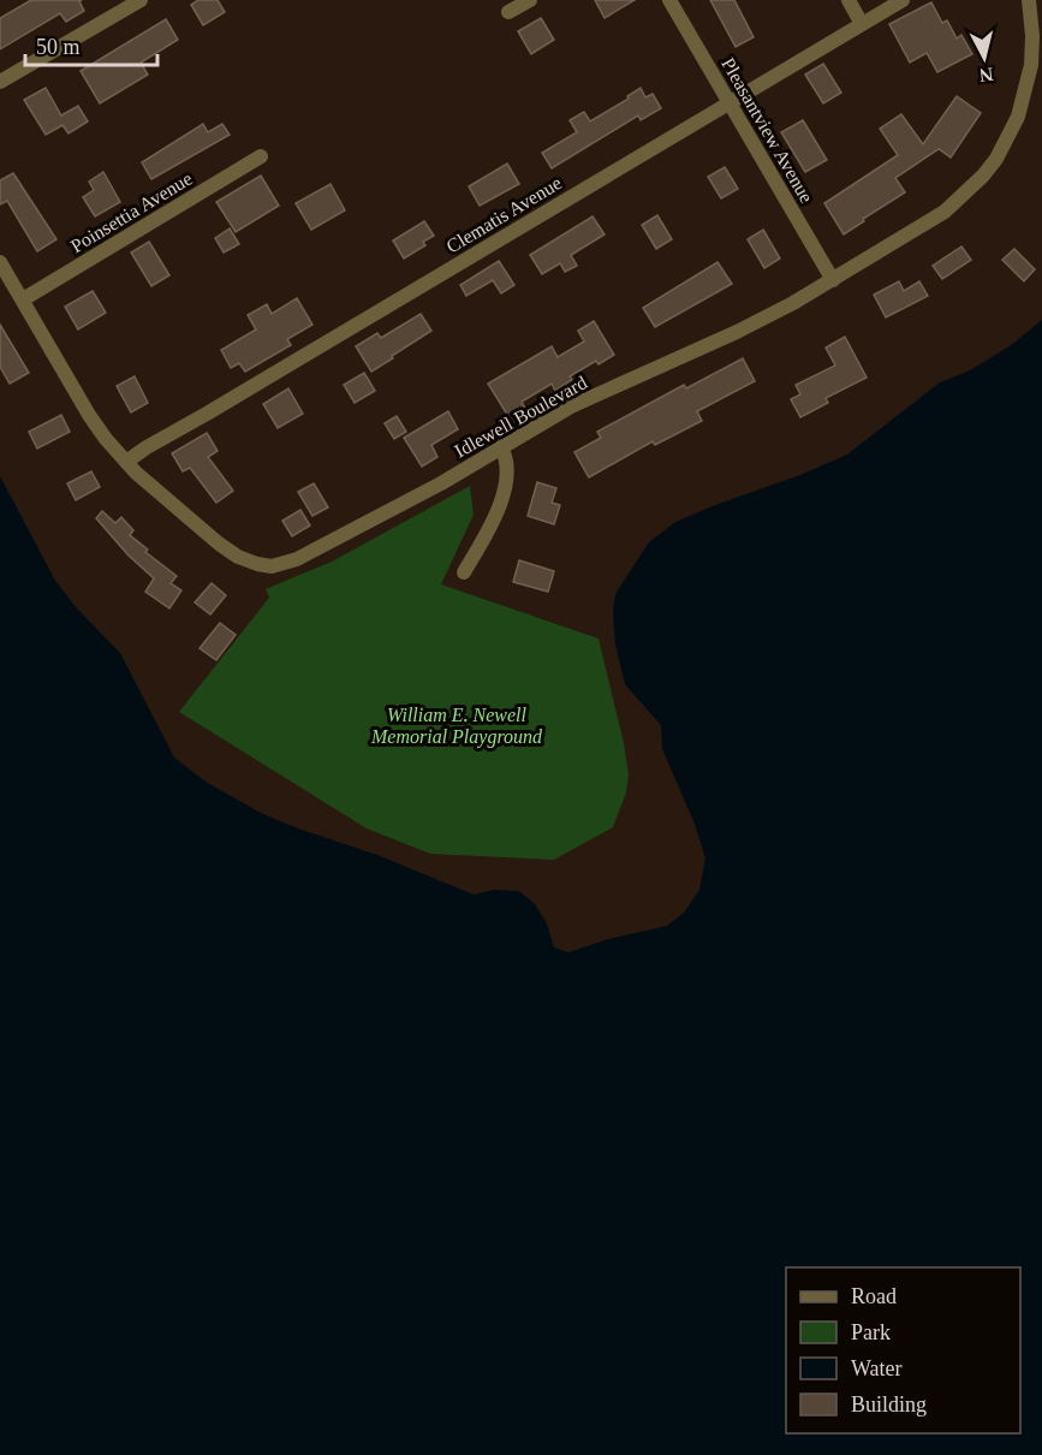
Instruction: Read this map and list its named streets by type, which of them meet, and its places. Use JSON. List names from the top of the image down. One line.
{"streets":{"street":["Pleasantview Avenue","Poinsettia Avenue","Clematis Avenue","Idlewell Boulevard"]},"crossings":[["Pleasantview Avenue","Clematis Avenue"],["Pleasantview Avenue","Idlewell Boulevard"],["Poinsettia Avenue","Idlewell Boulevard"],["Clematis Avenue","Idlewell Boulevard"]],"parks":["William E. Newell Memorial Playground"],"legend":["Road","Park","Water","Building"],"scale_bar":"50 m","north":"bottom"}
